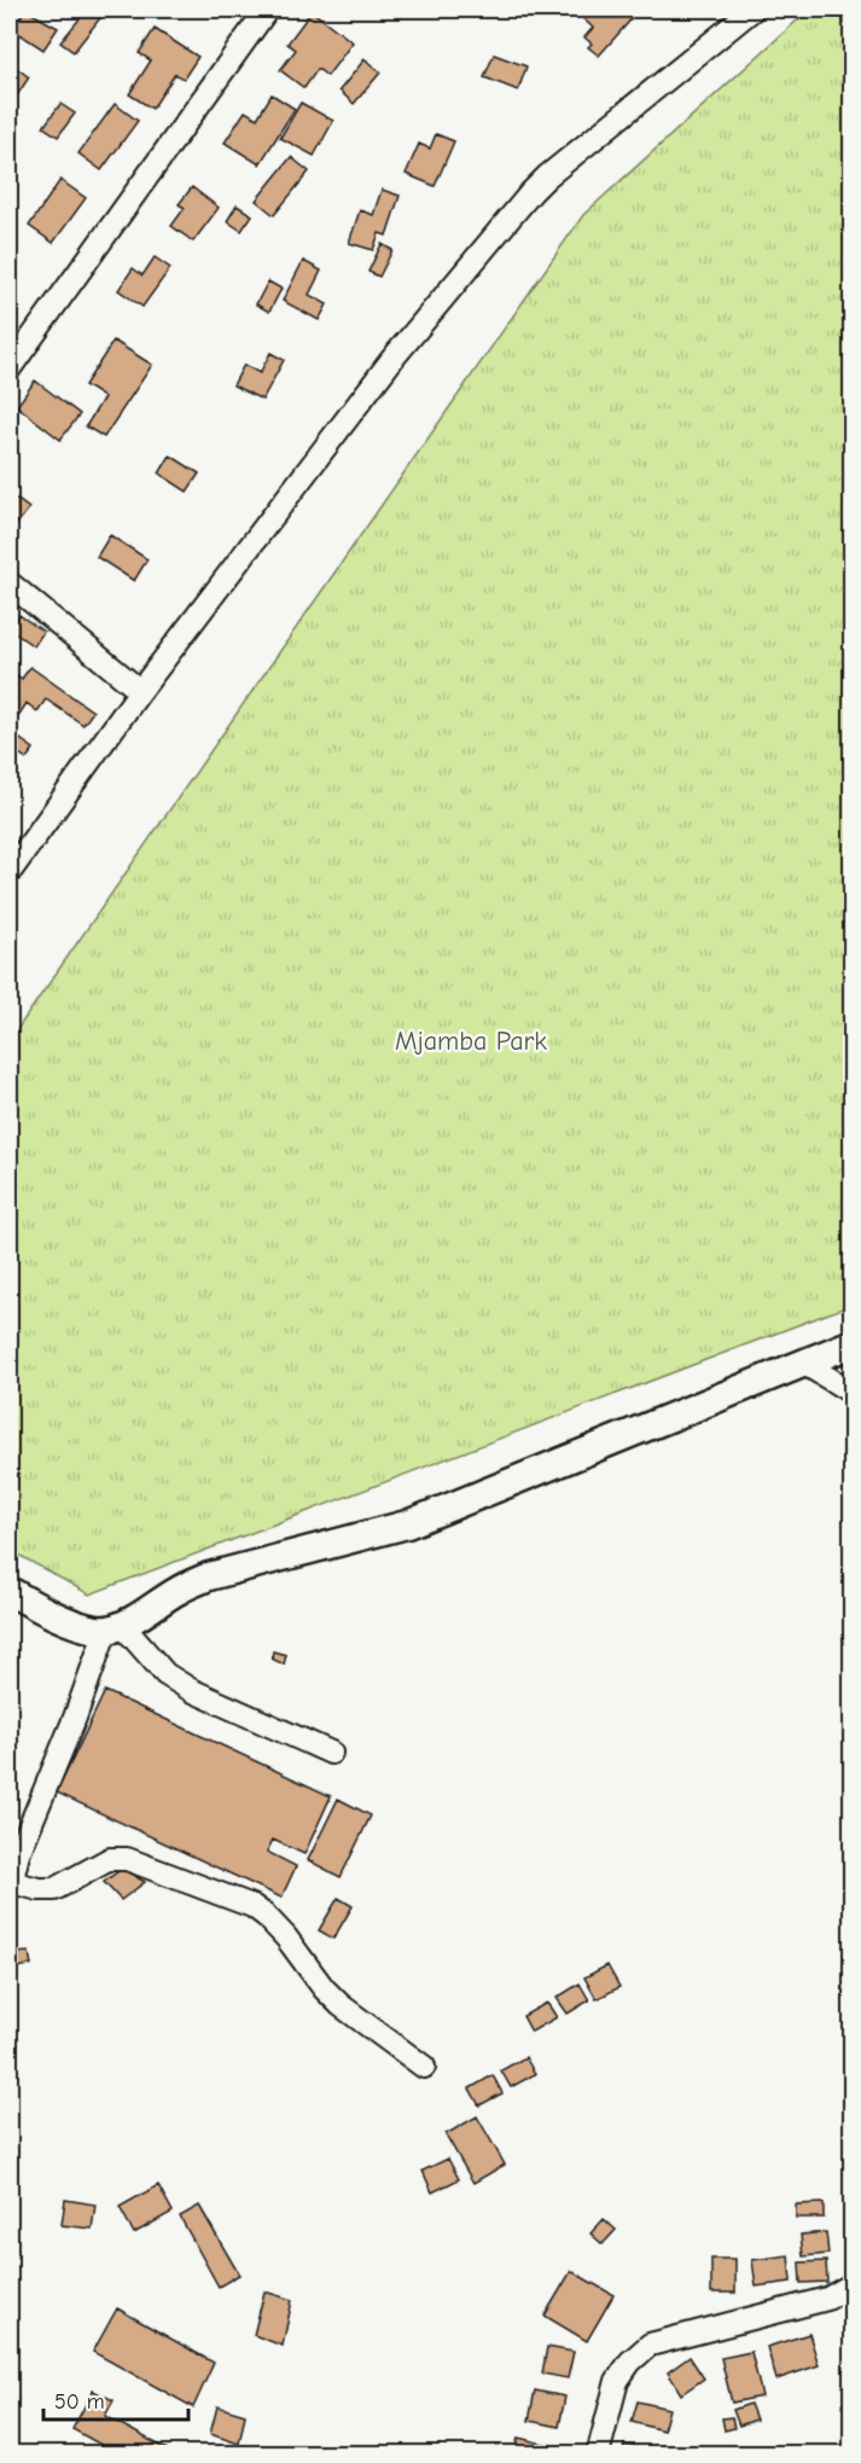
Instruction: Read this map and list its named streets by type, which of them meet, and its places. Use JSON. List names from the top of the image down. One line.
{"parks":["Mjamba Park"],"scale_bar":"50 m"}
